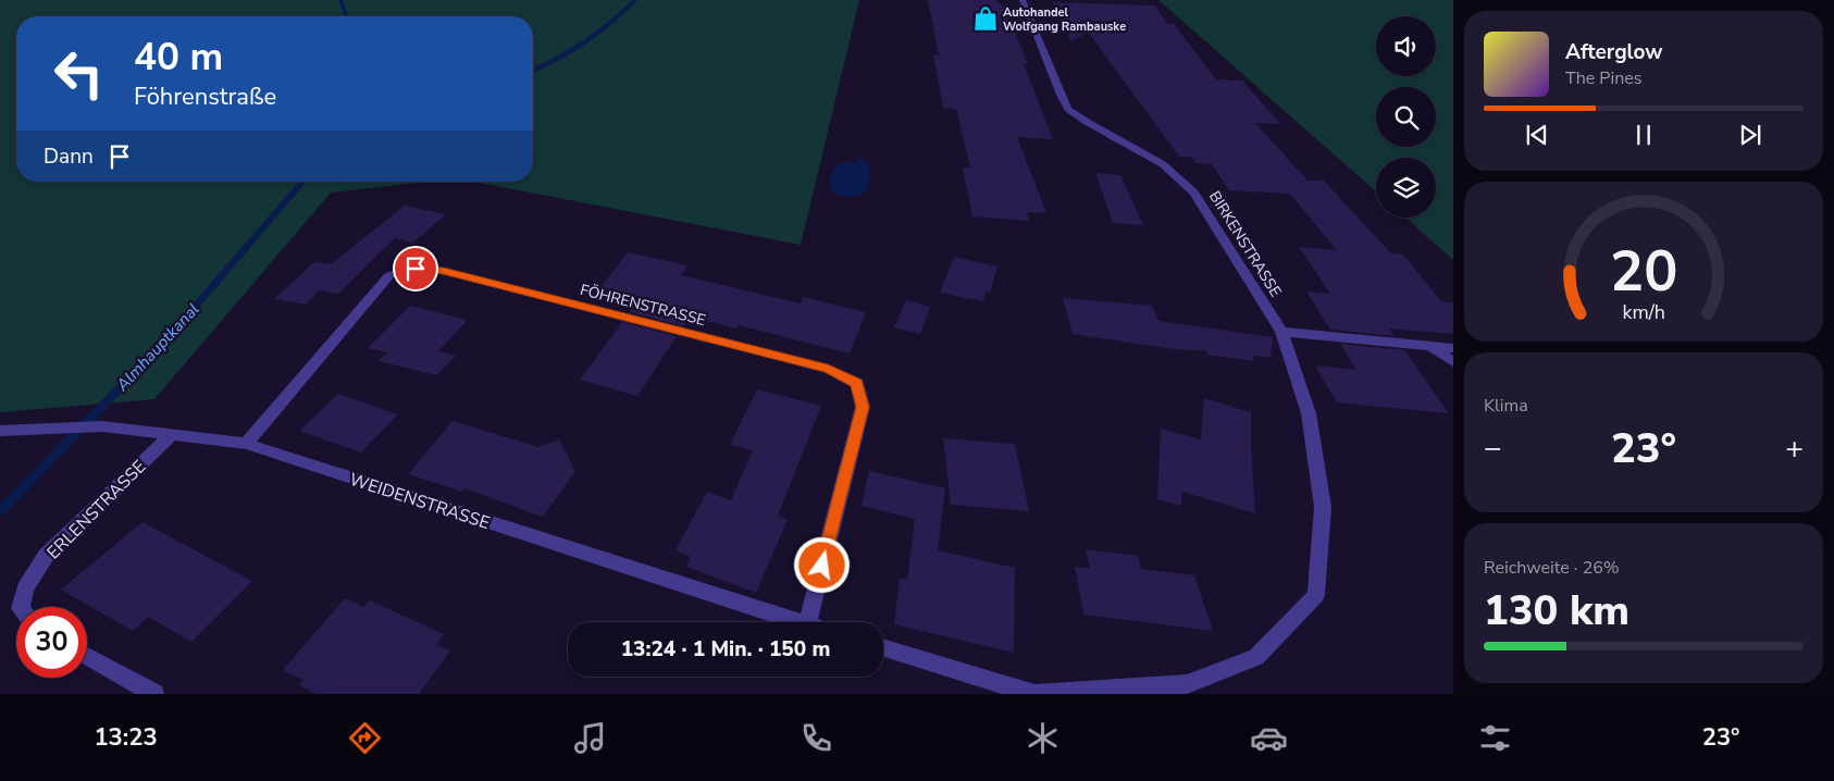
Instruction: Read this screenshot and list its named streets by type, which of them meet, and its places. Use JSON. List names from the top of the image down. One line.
{"streets":{"street":["BIRKENSTRASSE","FÖHRENSTRASSE","WEIDENSTRASSE","ERLENSTRASSE"]},"crossings":[["FÖHRENSTRASSE","WEIDENSTRASSE"],["WEIDENSTRASSE","ERLENSTRASSE"]],"water":["Almhauptkanal"],"places":{"shop":["Autohandel Wolfgang Rambauske"]},"page":{"turn":["40 m","Föhrenstraße"],"song":["Afterglow","The Pines"],"then":"Dann","tile":["Klima",["Reichweite · 26%","130 km"]],"heat":["−","23°","+"],"limit":"30","trip":"13:24 · 1 Min. · 150 m","tabs":["13:23","23°"],"gauge":["20","km/h"]}}
